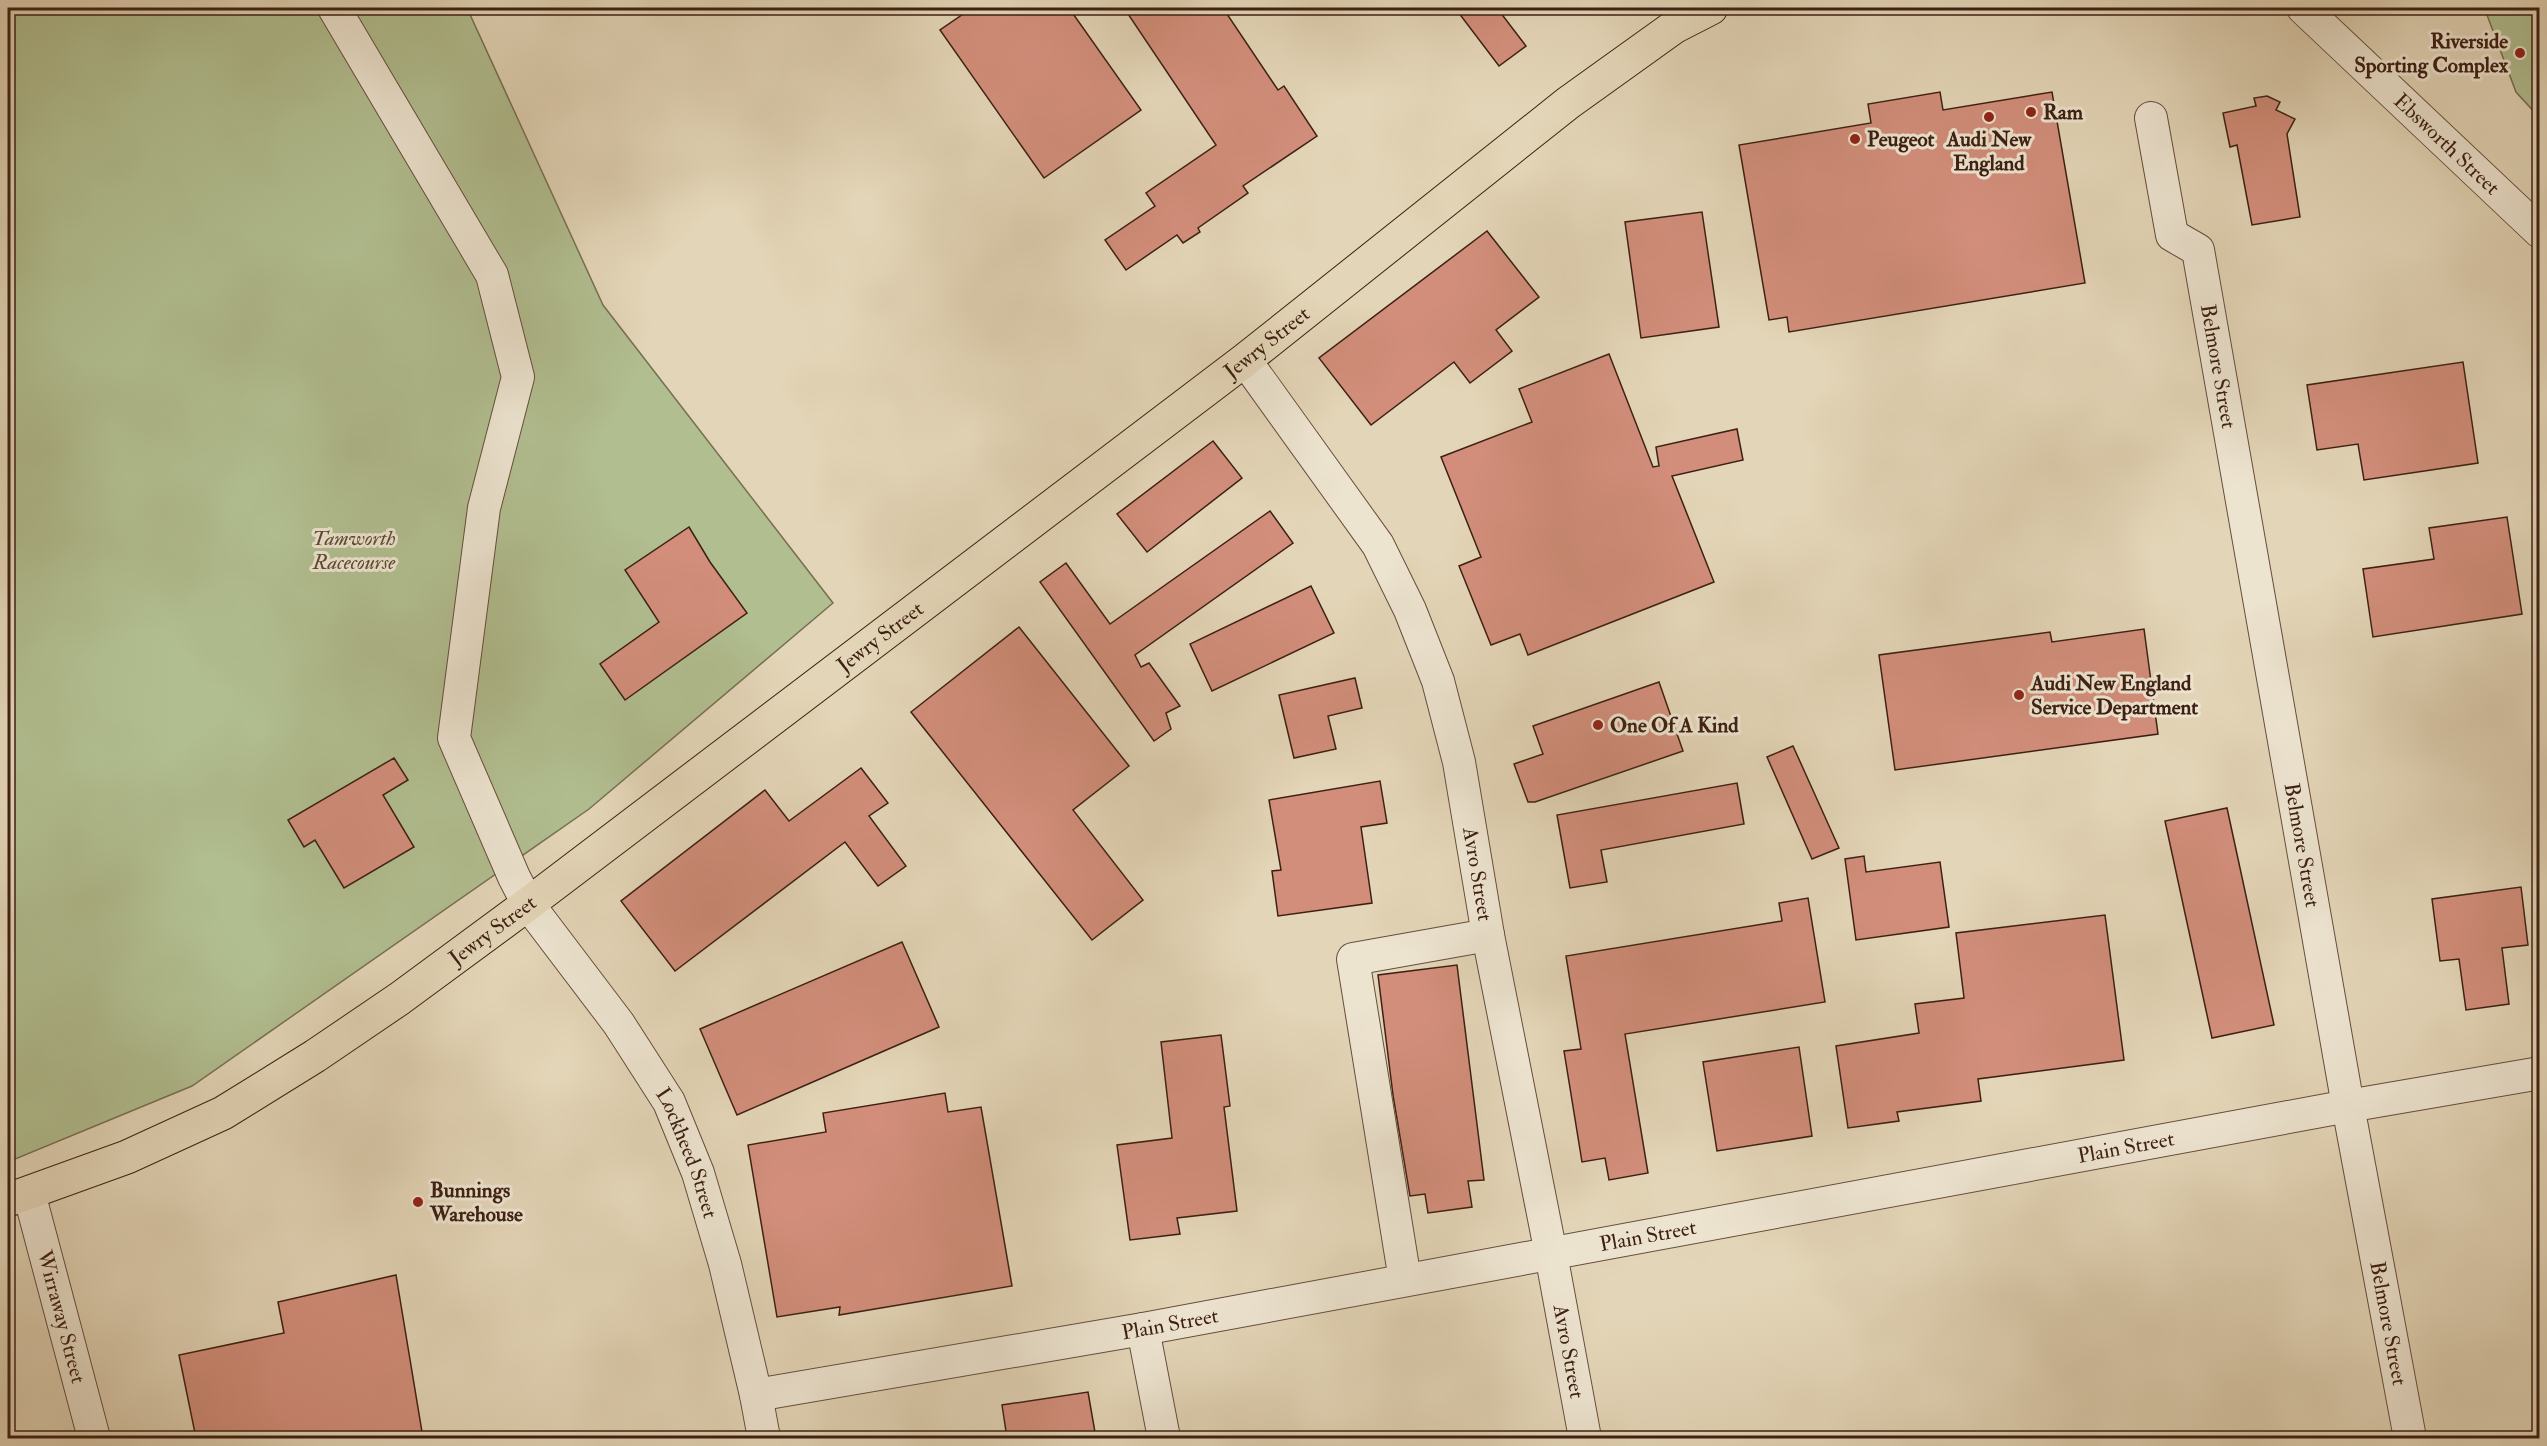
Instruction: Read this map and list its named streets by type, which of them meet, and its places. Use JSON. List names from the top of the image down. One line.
{"streets":{"main road":["Jewry Street"],"street":["Ebsworth Street","Belmore Street","Avro Street","Plain Street","Lockheed Street","Wirraway Street"]},"crossings":[["Jewry Street","Avro Street"],["Jewry Street","Lockheed Street"],["Jewry Street","Wirraway Street"],["Belmore Street","Plain Street"],["Avro Street","Plain Street"],["Plain Street","Lockheed Street"]],"parks":["Tamworth Racecourse"],"places":["Riverside Sporting Complex","Ram","Audi New England","Peugeot","Audi New England Service Department","One Of A Kind","Bunnings Warehouse"]}
